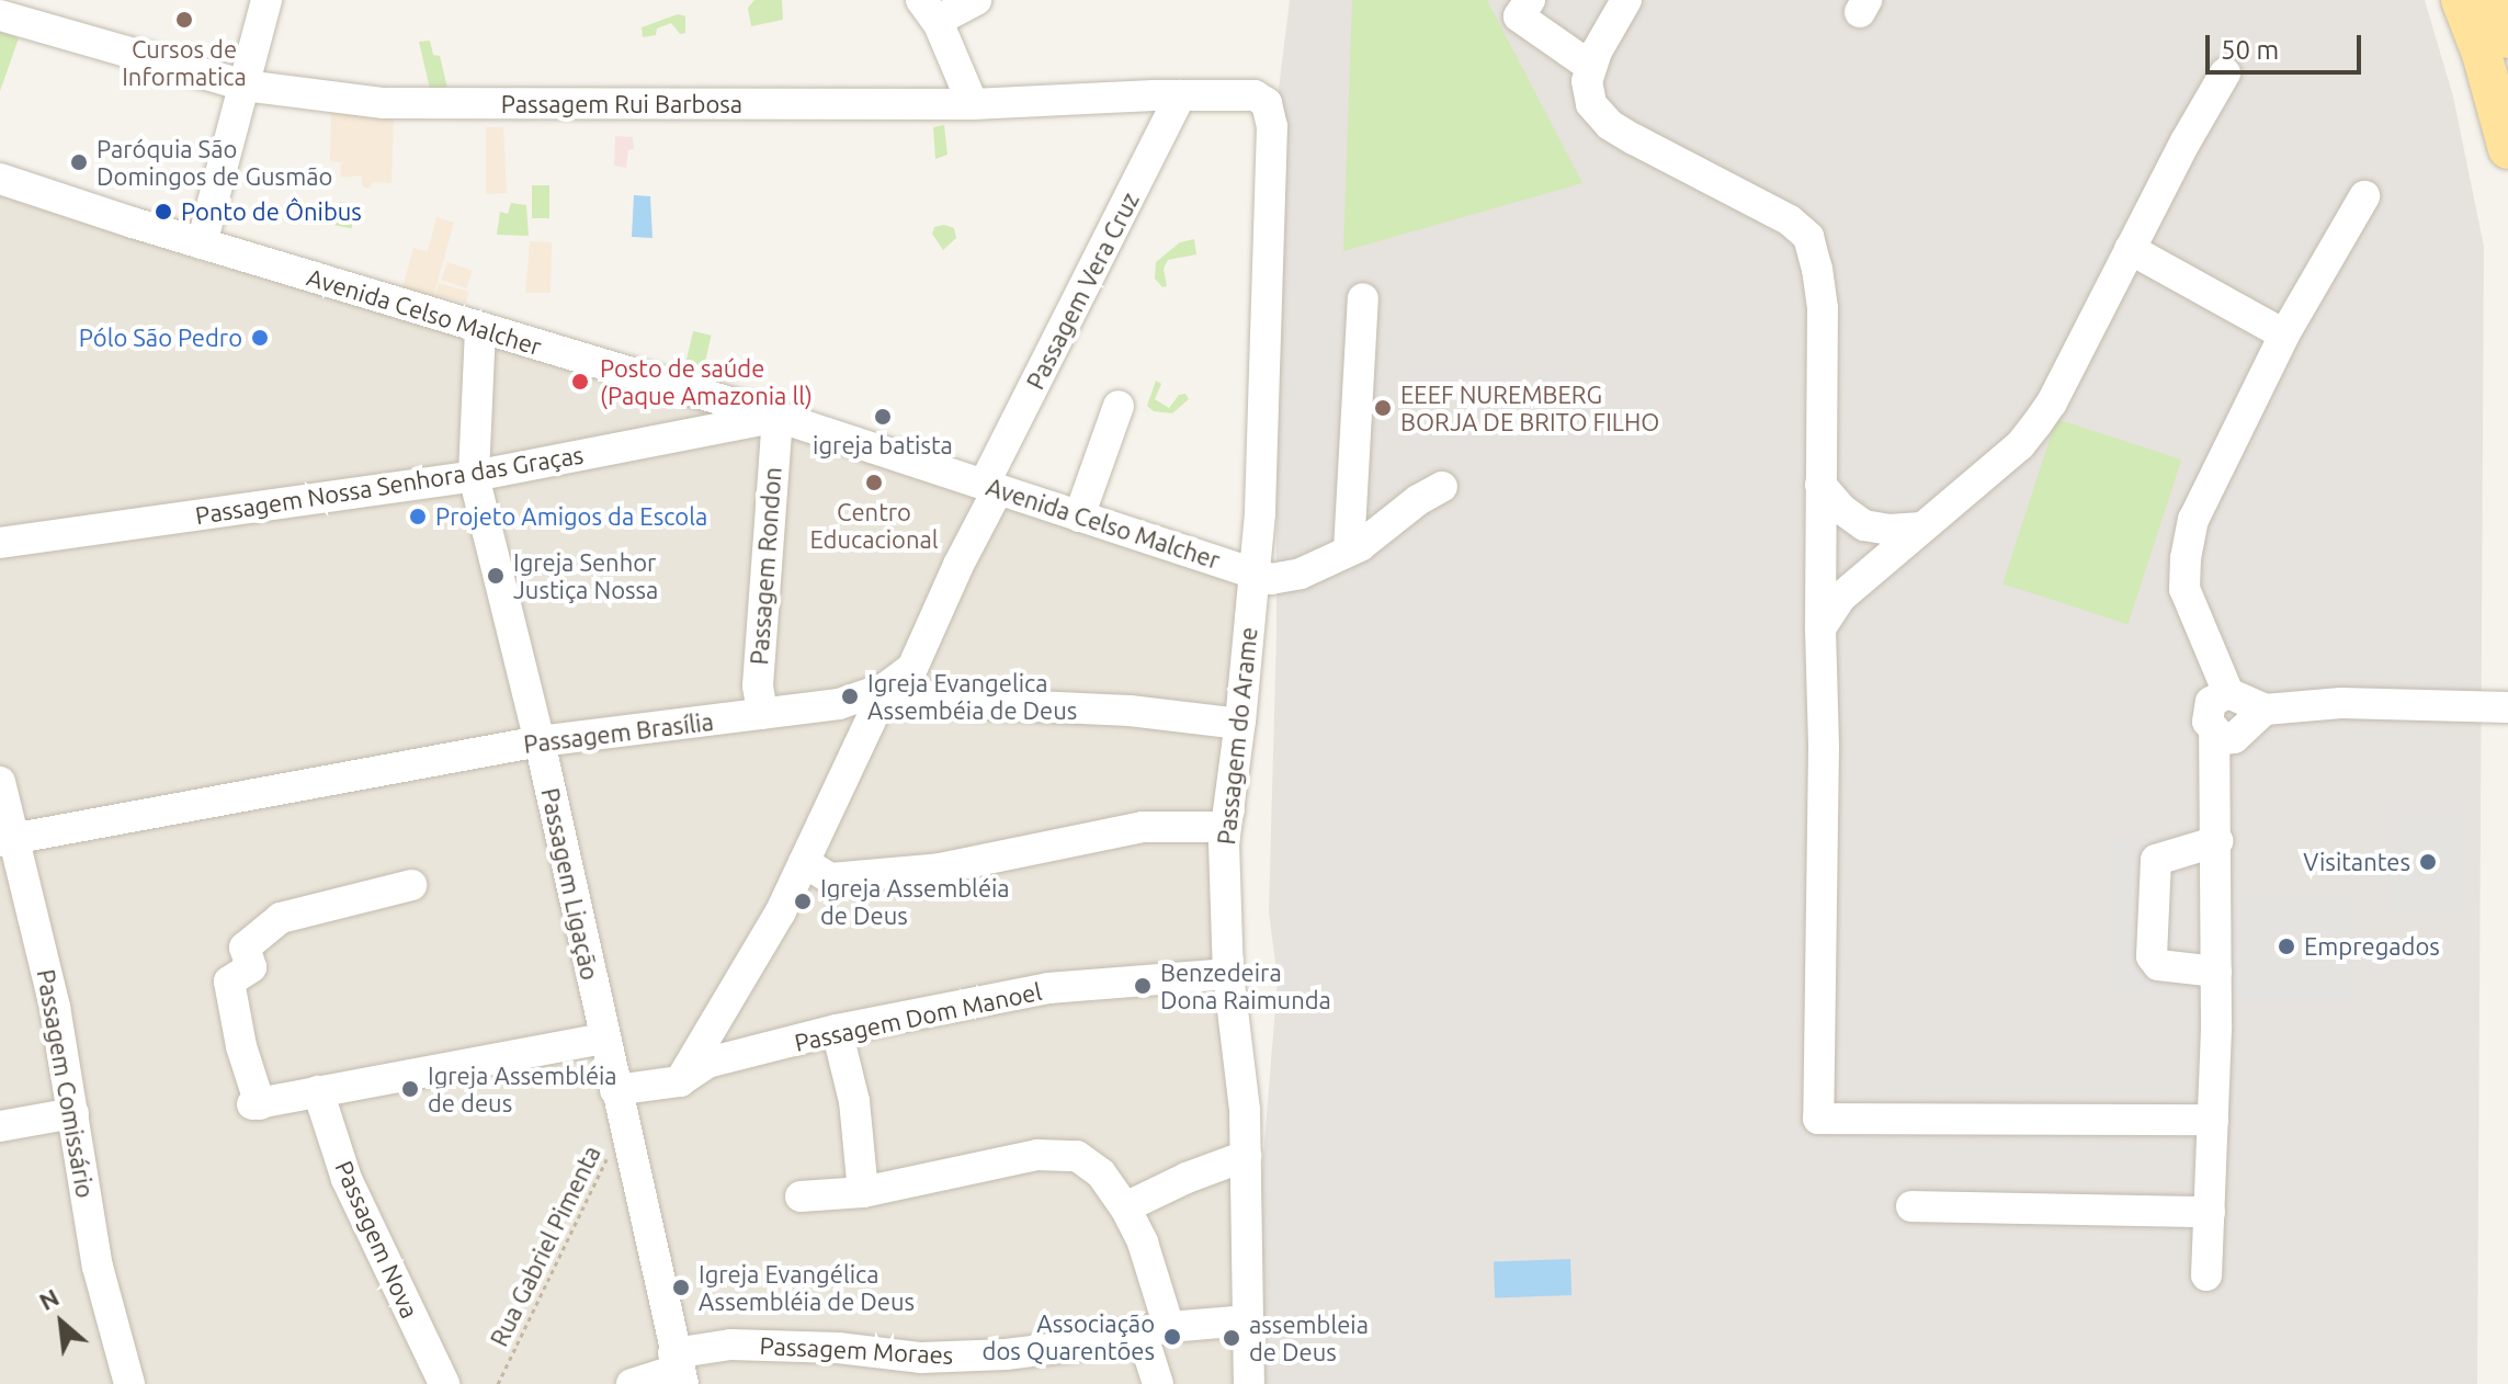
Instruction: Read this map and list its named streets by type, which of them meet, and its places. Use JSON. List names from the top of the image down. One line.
{"streets":{"street":["Passagem Rui Barbosa","Passagem Vera Cruz","Avenida Celso Malcher","Passagem Nossa Senhora das Graças","Passagem Rondon","Passagem Brasília","Passagem do Arame","Passagem Ligação","Passagem Dom Manoel","Passagem Comissário","Passagem Nova","Passagem Moraes"],"path":["Rua Gabriel Pimenta"]},"crossings":[["Passagem Rui Barbosa","Passagem Vera Cruz"],["Passagem Rui Barbosa","Passagem do Arame"],["Passagem Vera Cruz","Avenida Celso Malcher"],["Passagem Vera Cruz","Passagem Brasília"],["Passagem Vera Cruz","Passagem Dom Manoel"],["Avenida Celso Malcher","Passagem Nossa Senhora das Graças"],["Avenida Celso Malcher","Passagem Rondon"],["Avenida Celso Malcher","Passagem do Arame"],["Avenida Celso Malcher","Passagem Ligação"],["Passagem Nossa Senhora das Graças","Passagem Rondon"],["Passagem Nossa Senhora das Graças","Passagem Ligação"],["Passagem Rondon","Passagem Brasília"],["Passagem Brasília","Passagem Ligação"],["Passagem Brasília","Passagem Comissário"],["Passagem do Arame","Passagem Dom Manoel"],["Passagem do Arame","Passagem Moraes"],["Passagem Ligação","Passagem Dom Manoel"],["Passagem Ligação","Rua Gabriel Pimenta"],["Passagem Ligação","Passagem Moraes"]],"places":["Cursos de Informatica","Paróquia São Domingos de Gusmão","Ponto de Ônibus","Pólo São Pedro","Posto de saúde (Paque Amazonia ll)","EEEF NUREMBERG BORJA DE BRITO FILHO","igreja batista","Centro Educacional","Projeto Amigos da Escola","Igreja Senhor Justiça Nossa","Igreja Evangelica Assembéia de Deus","Visitantes","Igreja Assembléia de Deus","Empregados","Benzedeira Dona Raimunda","Igreja Assembléia de deus","Igreja Evangélica Assembléia de Deus","Associação dos Quarentões","assembleia de Deus"],"scale_bar":"50 m","north":"top left"}
